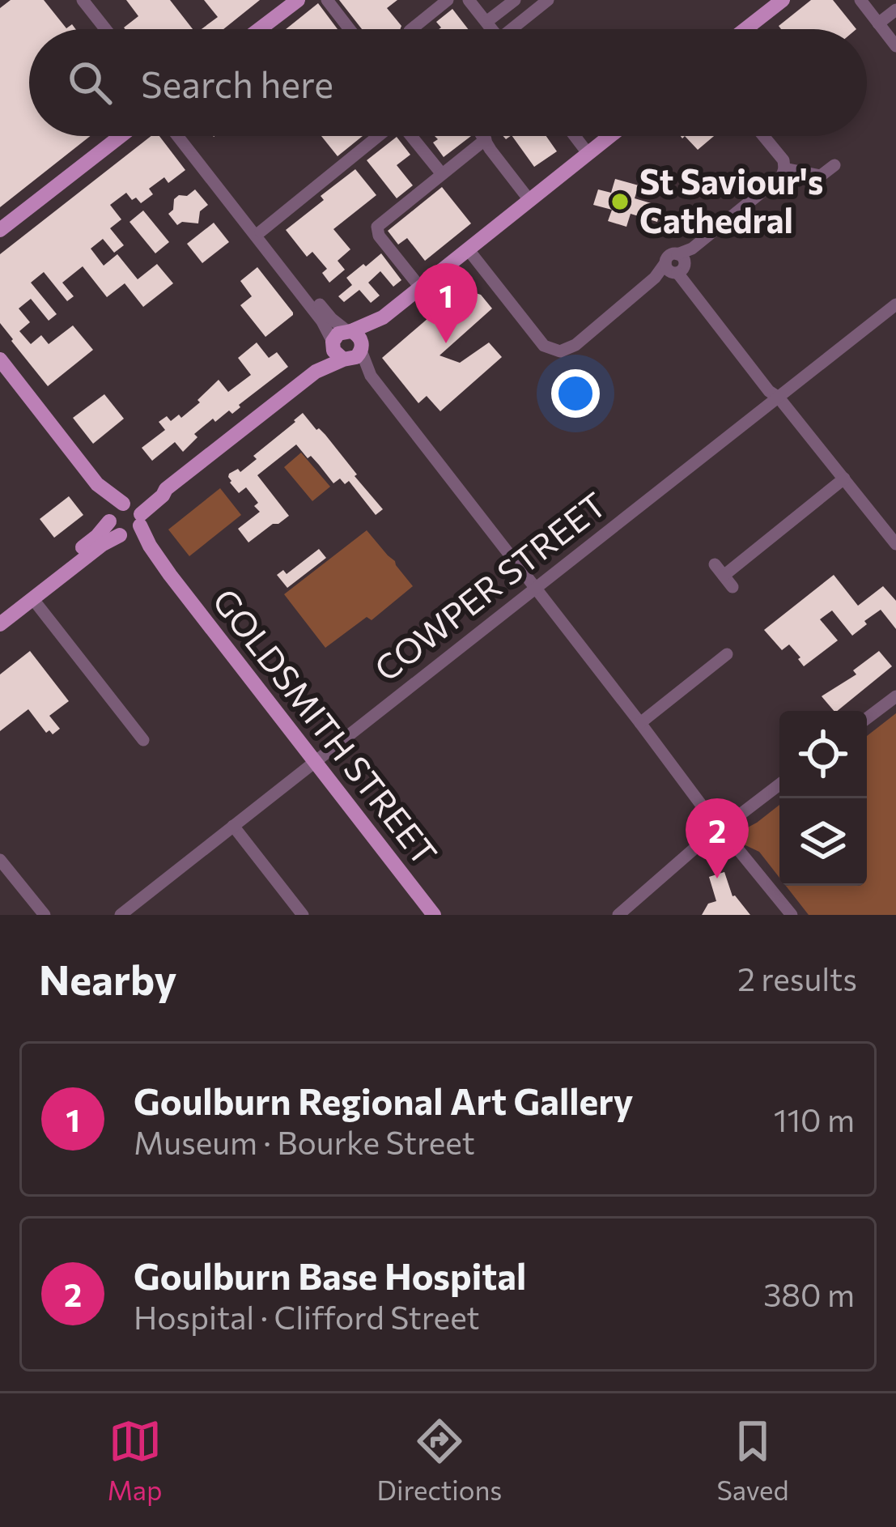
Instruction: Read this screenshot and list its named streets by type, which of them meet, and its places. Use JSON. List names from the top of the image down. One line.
{"streets":{"main road":["GOLDSMITH STREET"],"street":["COWPER STREET"]},"crossings":[["COWPER STREET","GOLDSMITH STREET"]],"places":["St Saviour's Cathedral"],"page":{"search":"Search here","pins":["1","2"],"heading":["Nearby","2 results"],"list":[{"mark":"1","name":"Goulburn Regional Art Gallery","note":"Museum · Bourke Street","value":"110 m"},{"mark":"2","name":"Goulburn Base Hospital","note":"Hospital · Clifford Street","value":"380 m"}],"nav":["Map","Directions","Saved"]}}
